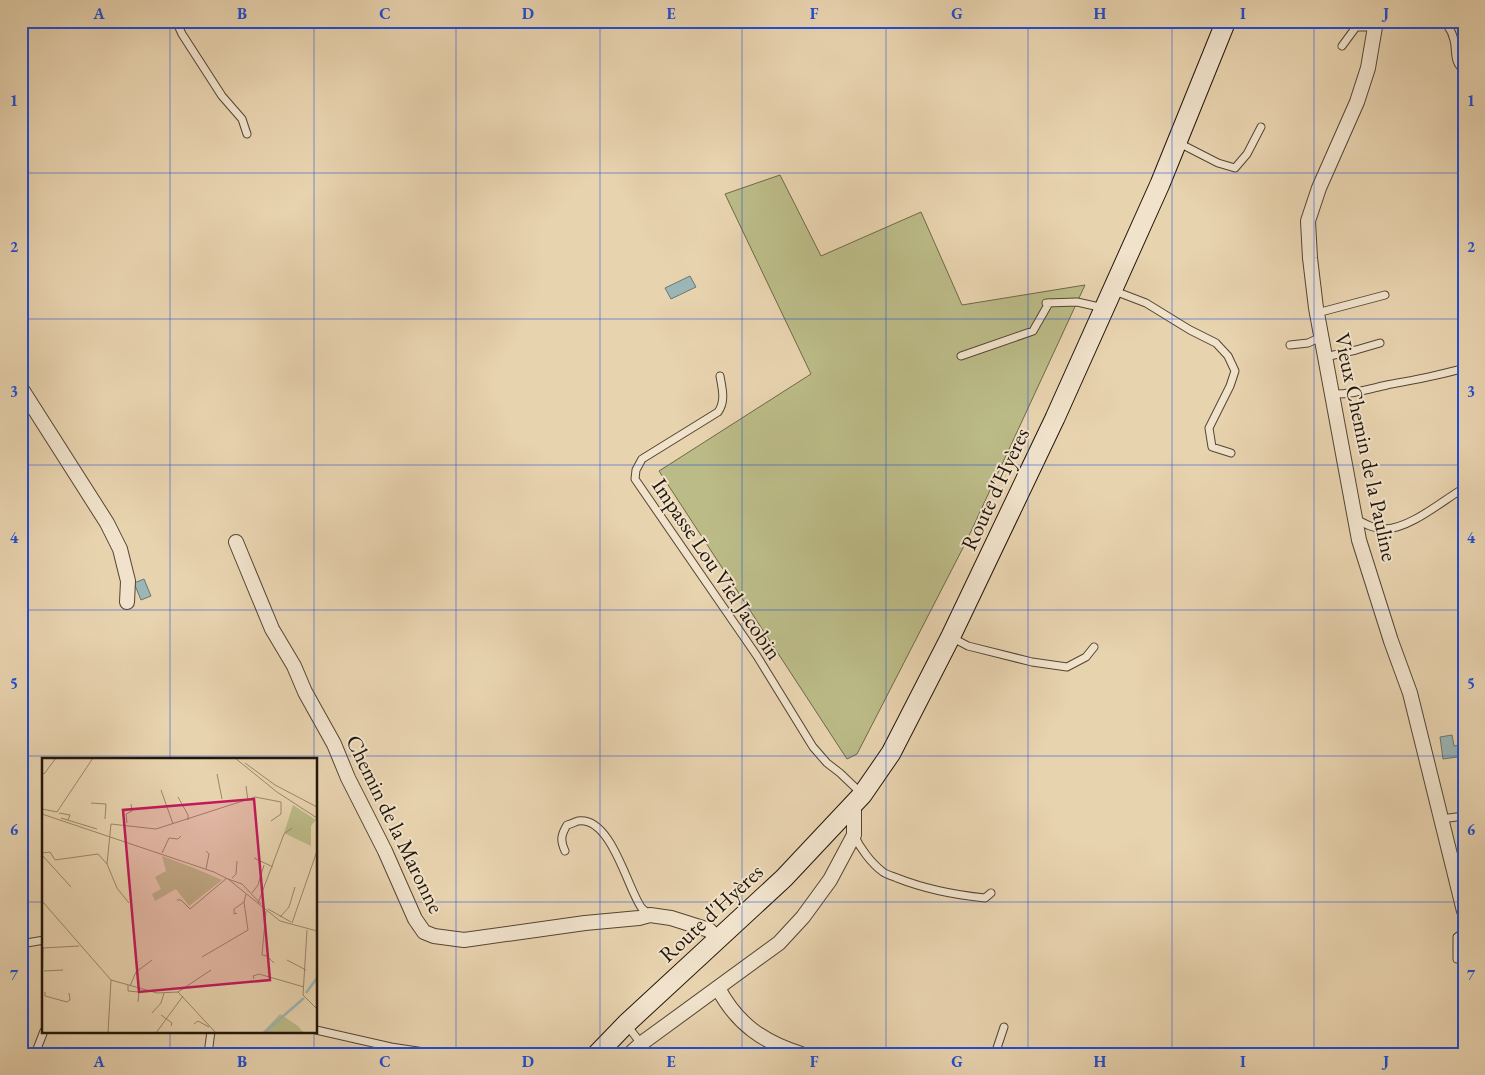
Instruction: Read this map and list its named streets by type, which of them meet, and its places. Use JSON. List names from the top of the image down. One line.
{"streets":{"main road":["Route d'Hyères"],"street":["Vieux Chemin de la Pauline","Chemin de la Maronne"],"lane":["Impasse Lou Viel Jacobin"]},"crossings":[["Route d'Hyères","Impasse Lou Viel Jacobin"],["Route d'Hyères","Chemin de la Maronne"]],"grid":{"columns":["A","B","C","D","E","F","G","H","I","J"],"rows":["1","2","3","4","5","6","7"]}}
